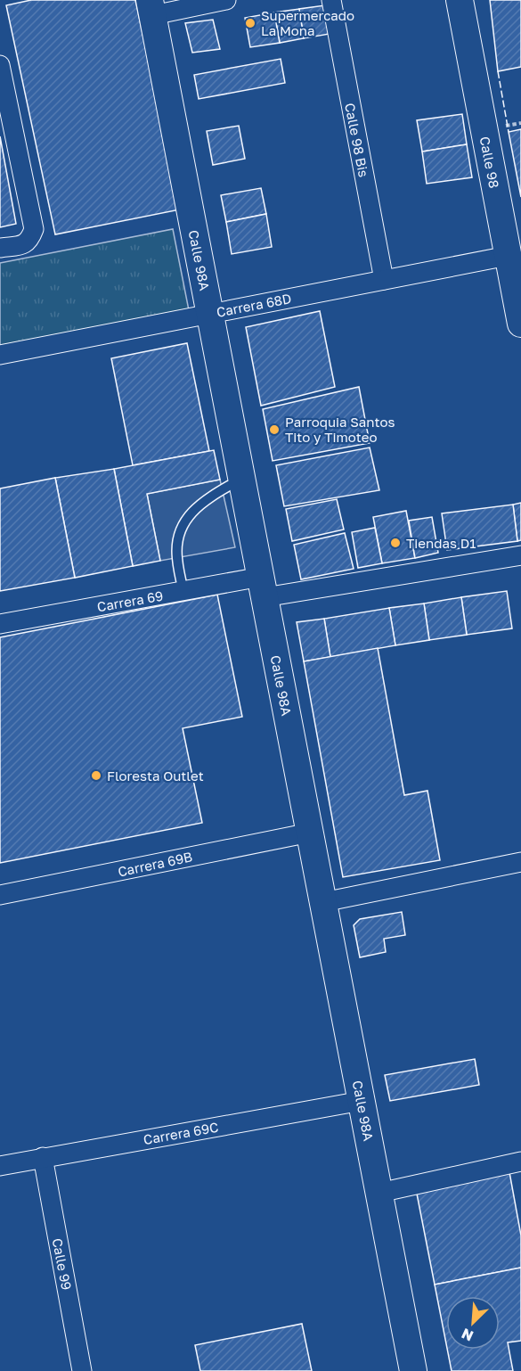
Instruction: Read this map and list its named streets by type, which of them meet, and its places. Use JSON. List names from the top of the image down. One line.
{"streets":{"street":["Calle 98 Bis","Calle 98","Calle 98A","Carrera 68D","Carrera 69","Carrera 69B","Carrera 69C","Calle 99"]},"crossings":[["Calle 98 Bis","Carrera 68D"],["Calle 98","Carrera 68D"],["Calle 98A","Carrera 68D"],["Calle 98A","Carrera 69"],["Calle 98A","Carrera 69B"],["Calle 98A","Carrera 69C"],["Carrera 69C","Calle 99"]],"places":["Supermercado La Mona","Parroquia Santos Tito y Timoteo","Tiendas D1","Floresta Outlet"],"north":"bottom left"}
